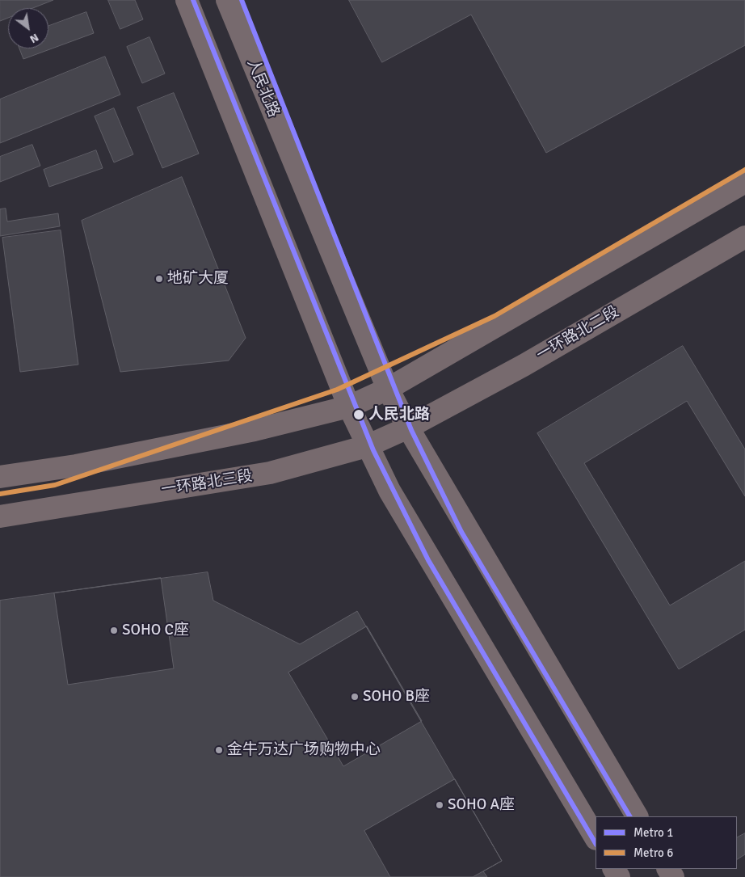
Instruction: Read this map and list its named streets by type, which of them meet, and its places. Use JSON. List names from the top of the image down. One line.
{"streets":{"main road":["人民北路","一环路北二段","一环路北三段"]},"crossings":[["人民北路","一环路北二段"],["人民北路","一环路北三段"],["一环路北二段","一环路北三段"]],"places":["地矿大厦","人民北路","SOHO C座","SOHO B座","金牛万达广场购物中心","SOHO A座"],"lines":["metro line 1","metro line 6"],"legend":["Metro 1","Metro 6"],"north":"bottom right"}
